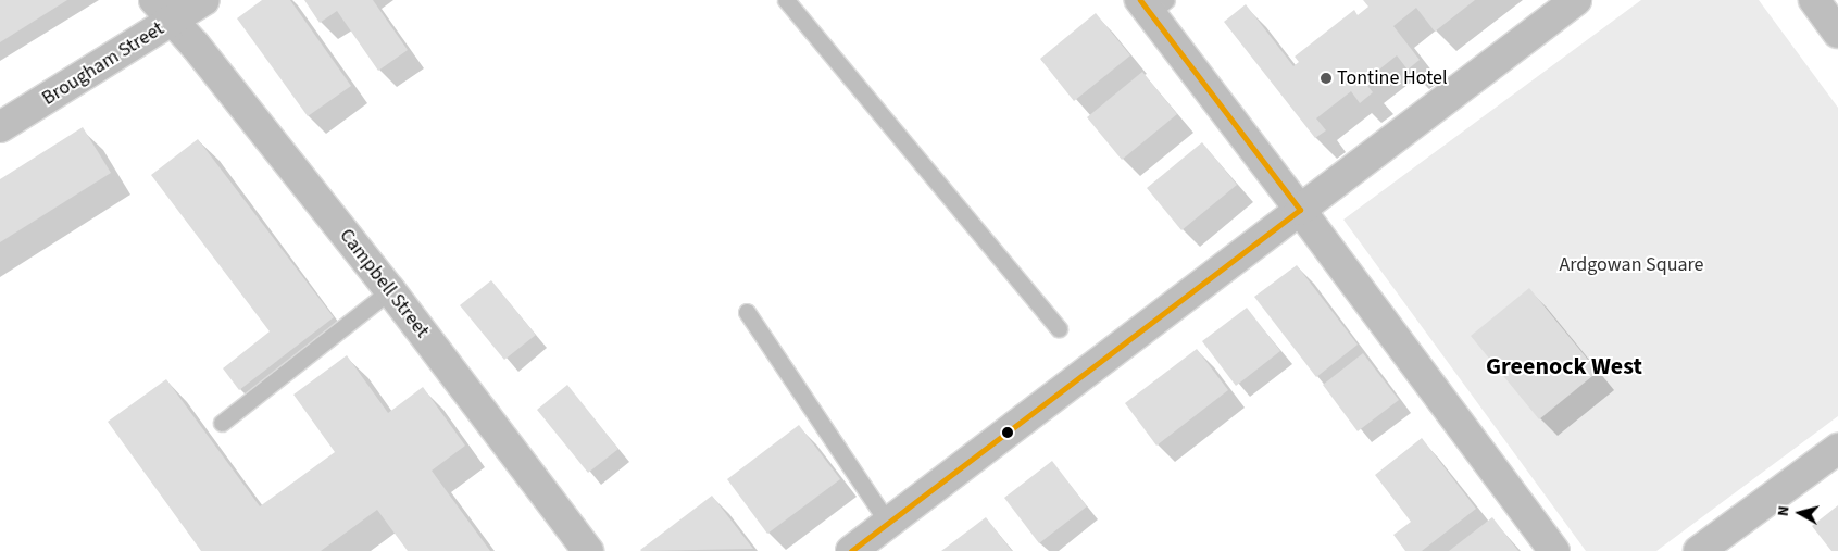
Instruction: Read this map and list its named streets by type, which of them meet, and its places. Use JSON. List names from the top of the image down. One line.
{"streets":{"street":["Brougham Street","Campbell Street"]},"crossings":[["Brougham Street","Campbell Street"]],"districts":["Greenock West"],"parks":["Ardgowan Square"],"places":["Tontine Hotel"],"north":"left"}
